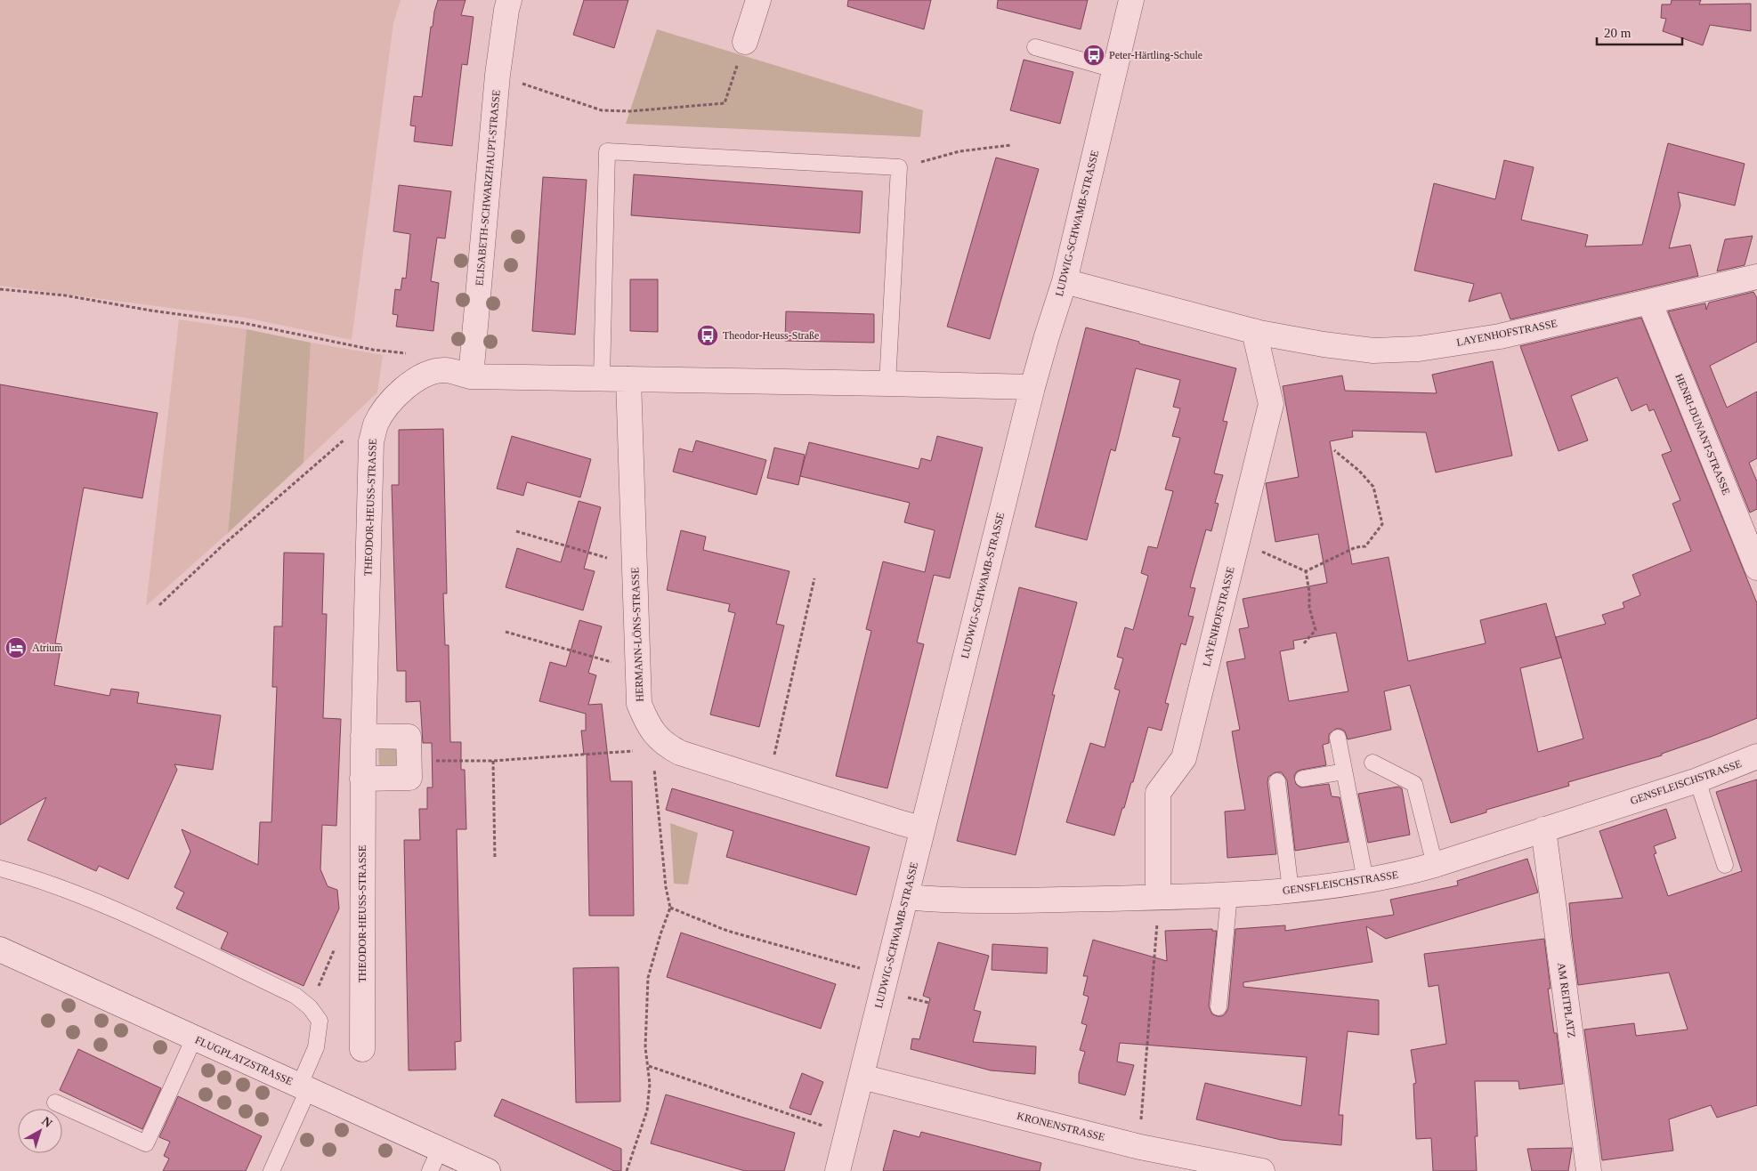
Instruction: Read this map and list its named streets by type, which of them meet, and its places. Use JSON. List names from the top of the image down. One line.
{"streets":{"street":["ELISABETH-SCHWARZHAUPT-STRASSE","LUDWIG-SCHWAMB-STRASSE","LAYENHOFSTRASSE","HENRI-DUNANT-STRASSE","THEODOR-HEUSS-STRASSE","HERMANN-LÖNS-STRASSE","GENSFLEISCHSTRASSE","AM REITPLATZ","FLUGPLATZSTRASSE","KRONENSTRASSE"]},"crossings":[["ELISABETH-SCHWARZHAUPT-STRASSE","THEODOR-HEUSS-STRASSE"],["LUDWIG-SCHWAMB-STRASSE","LAYENHOFSTRASSE"],["LUDWIG-SCHWAMB-STRASSE","THEODOR-HEUSS-STRASSE"],["LUDWIG-SCHWAMB-STRASSE","HERMANN-LÖNS-STRASSE"],["LUDWIG-SCHWAMB-STRASSE","GENSFLEISCHSTRASSE"],["LUDWIG-SCHWAMB-STRASSE","KRONENSTRASSE"],["LAYENHOFSTRASSE","HENRI-DUNANT-STRASSE"],["LAYENHOFSTRASSE","GENSFLEISCHSTRASSE"],["THEODOR-HEUSS-STRASSE","HERMANN-LÖNS-STRASSE"],["GENSFLEISCHSTRASSE","AM REITPLATZ"]],"places":{"bus stop":["Peter-Härtling-Schule","Theodor-Heuss-Straße"],"hotel":["Atrium"]},"scale_bar":"20 m","north":"top right"}
